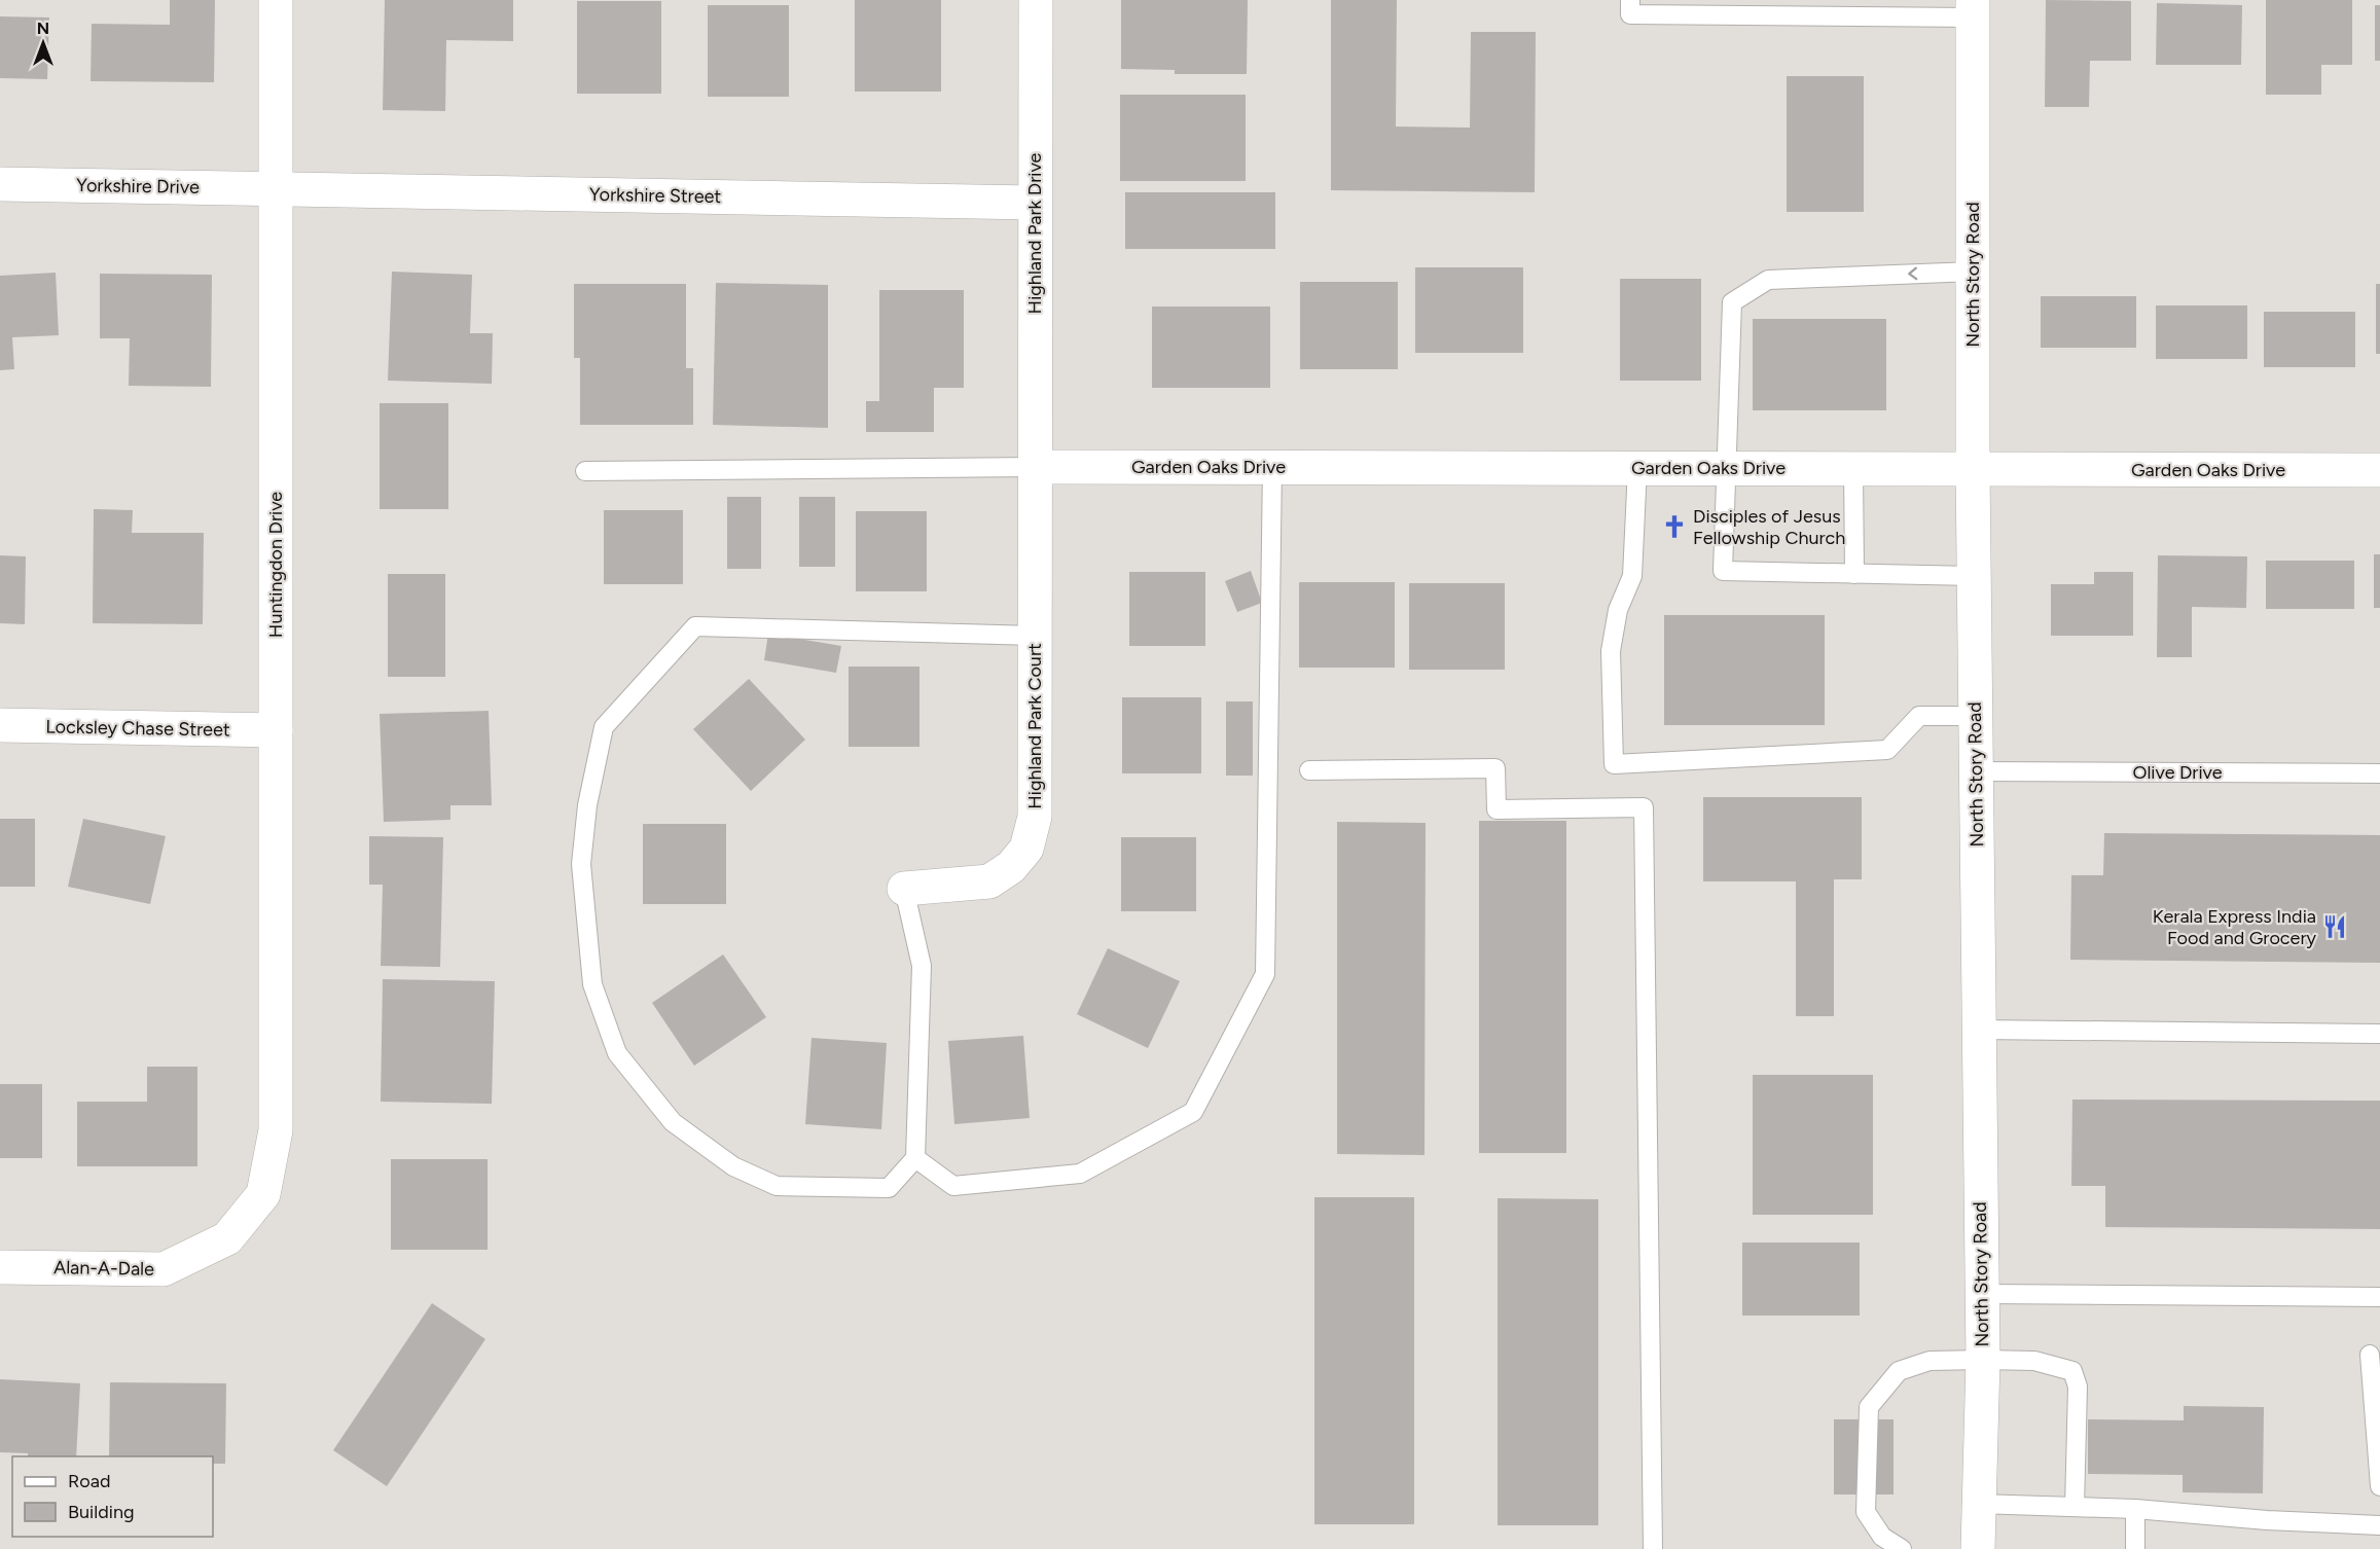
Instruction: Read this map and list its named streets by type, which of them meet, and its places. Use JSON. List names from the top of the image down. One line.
{"streets":{"street":["Yorkshire Drive","Yorkshire Street","Highland Park Drive","North Story Road","Garden Oaks Drive","Huntingdon Drive","Highland Park Court","Locksley Chase Street","Alan-A-Dale"],"lane":["Olive Drive"]},"crossings":[["Yorkshire Drive","Yorkshire Street"],["Yorkshire Drive","Huntingdon Drive"],["Yorkshire Street","Highland Park Drive"],["Yorkshire Street","Huntingdon Drive"],["Highland Park Drive","Garden Oaks Drive"],["Highland Park Drive","Highland Park Court"],["North Story Road","Garden Oaks Drive"],["North Story Road","Olive Drive"],["Garden Oaks Drive","Highland Park Court"],["Huntingdon Drive","Locksley Chase Street"],["Huntingdon Drive","Alan-A-Dale"]],"places":{"church":["Disciples of Jesus Fellowship Church"],"restaurant":["Kerala Express India Food and Grocery"]},"legend":["Road","Building"],"north":"top"}
